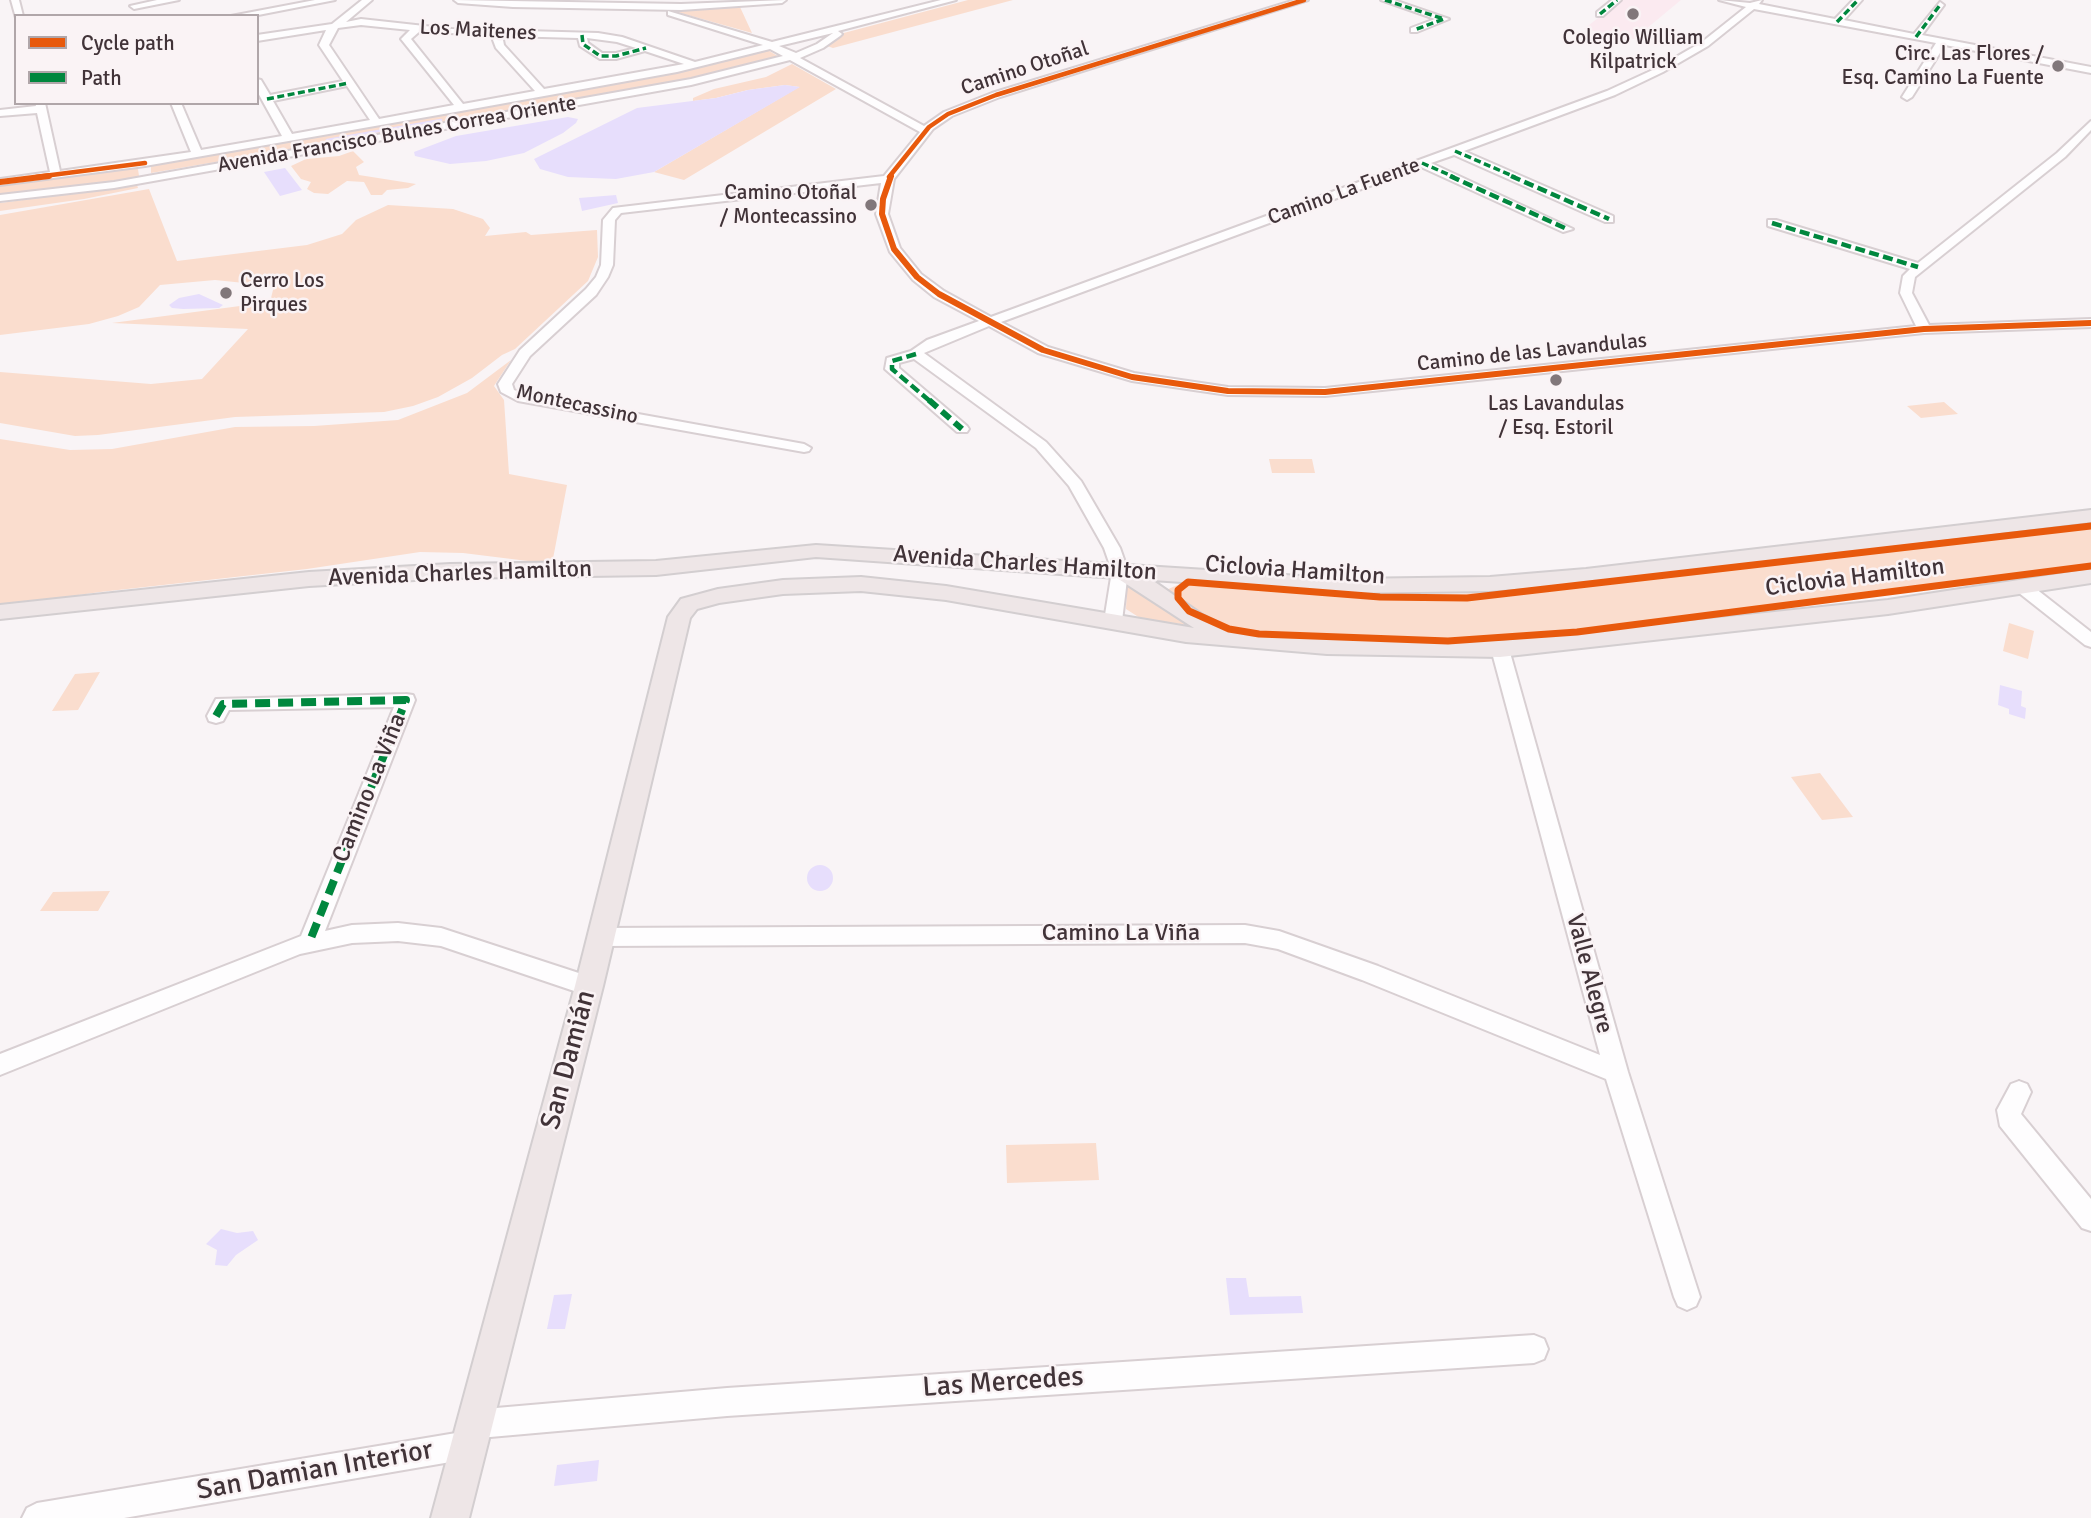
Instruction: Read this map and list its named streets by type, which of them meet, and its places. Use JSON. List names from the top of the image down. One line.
{"streets":{"main road":["Avenida Charles Hamilton","San Damián"],"street":["Los Maitenes","Camino Otoñal","Avenida Francisco Bulnes Correa Oriente","Camino La Fuente","Camino de las Lavandulas","Montecassino","Camino La Viña","Valle Alegre","Las Mercedes","San Damian Interior"],"cycle path":["Ciclovia Hamilton"]},"crossings":[["Los Maitenes","Avenida Francisco Bulnes Correa Oriente"],["Camino Otoñal","Montecassino"],["Camino La Fuente","Camino de las Lavandulas"],["Avenida Charles Hamilton","Valle Alegre"],["Avenida Charles Hamilton","San Damián"],["Camino La Viña","Valle Alegre"],["Camino La Viña","San Damián"],["San Damián","Las Mercedes"],["San Damián","San Damian Interior"],["Las Mercedes","San Damian Interior"]],"places":["Colegio William Kilpatrick","Circ. Las Flores / Esq. Camino La Fuente","Camino Otoñal / Montecassino","Cerro Los Pirques","Las Lavandulas / Esq. Estoril"],"legend":["Cycle path","Path"]}
